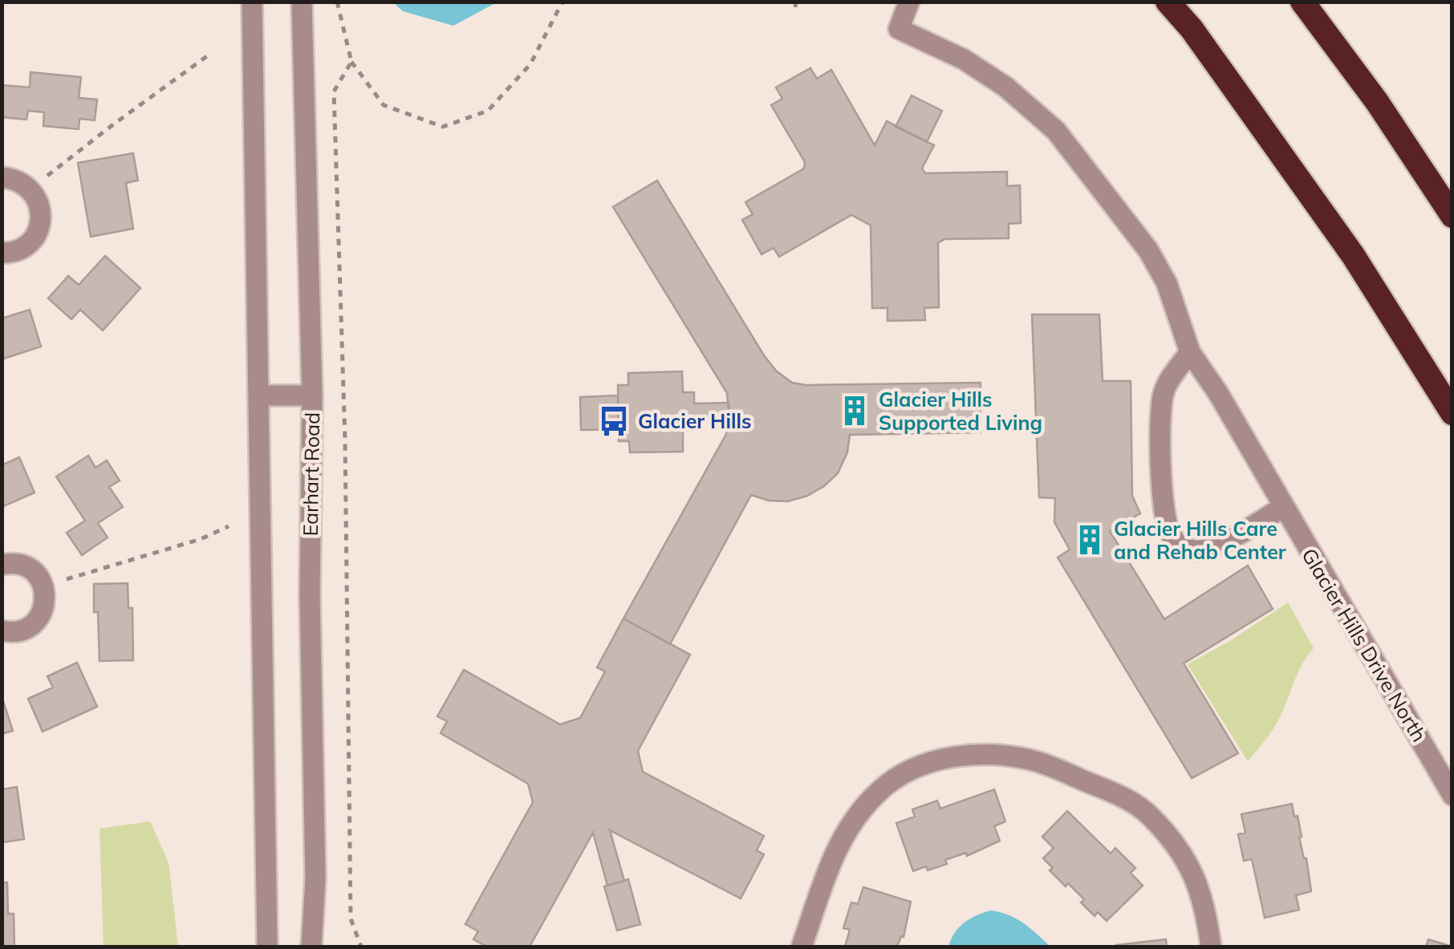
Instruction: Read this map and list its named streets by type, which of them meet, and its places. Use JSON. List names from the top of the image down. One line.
{"streets":{"street":["Earhart Road","Glacier Hills Drive North"]},"places":{"building":["Glacier Hills Supported Living","Glacier Hills Care and Rehab Center"],"bus stop":["Glacier Hills"]}}
